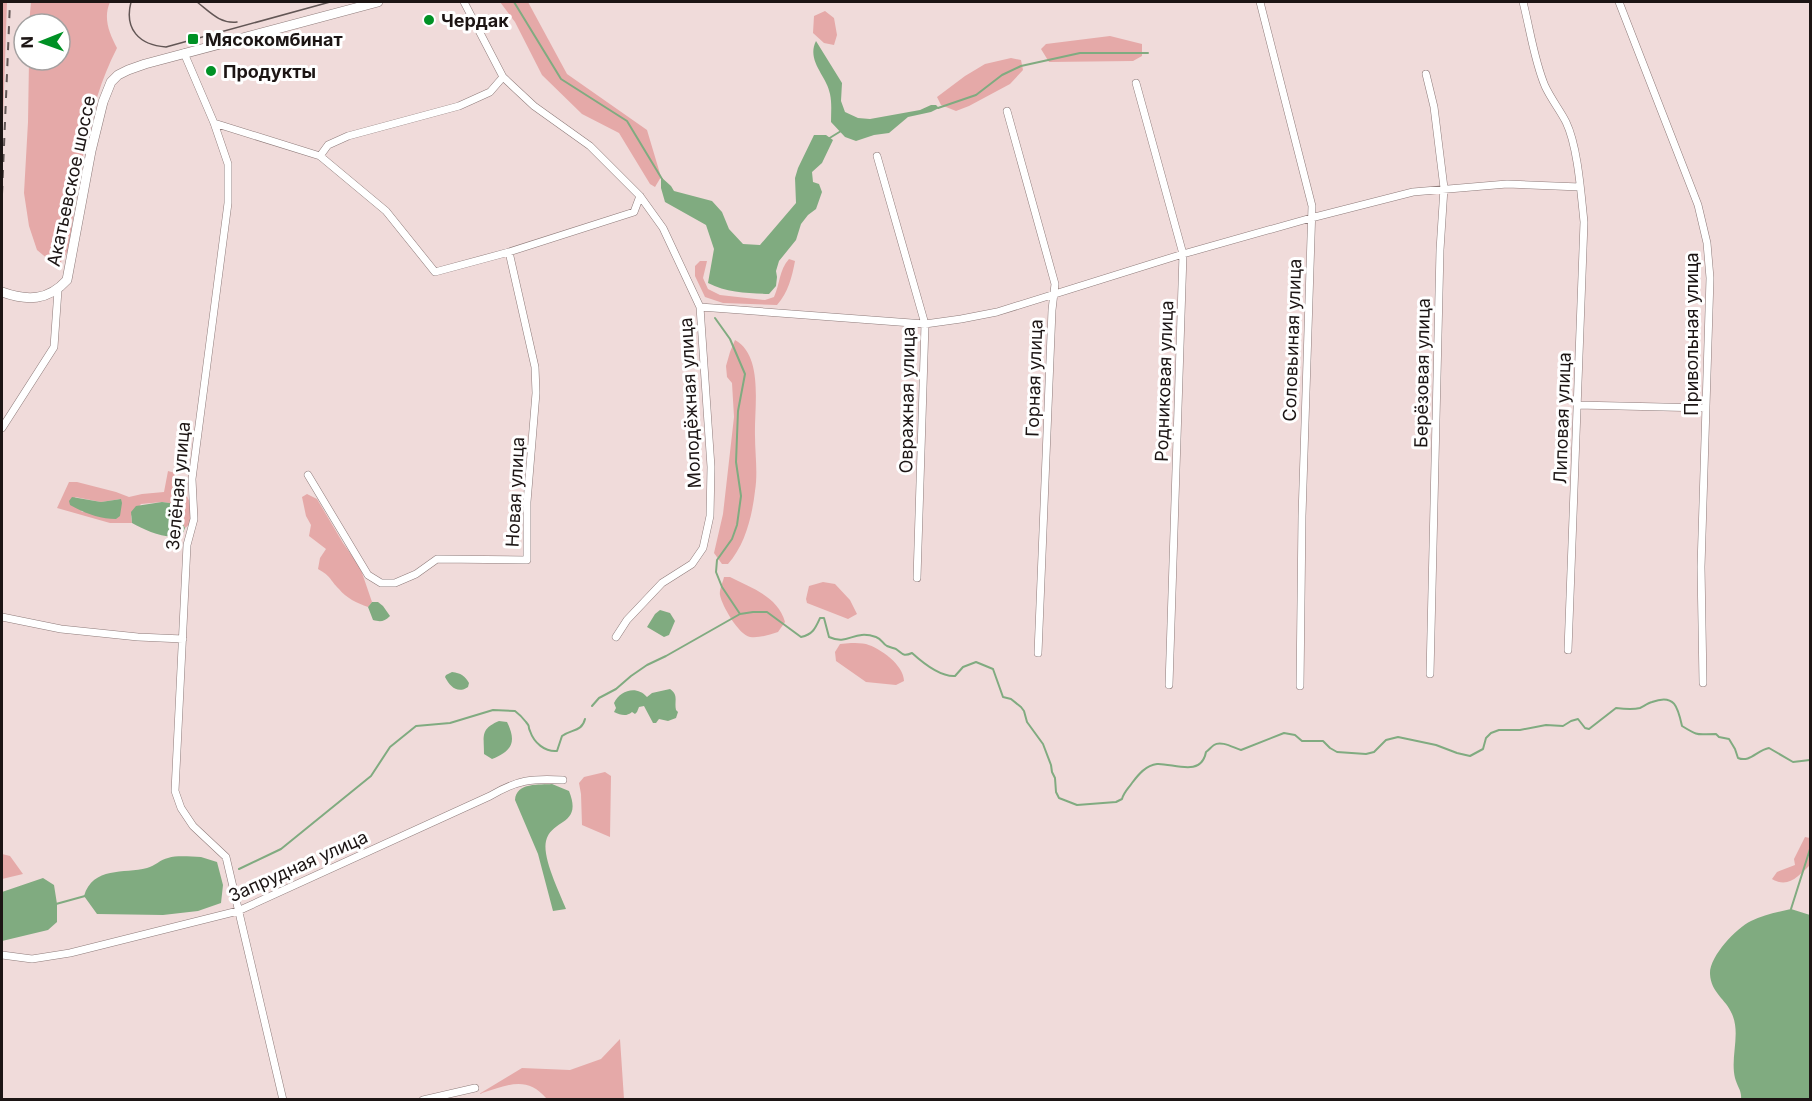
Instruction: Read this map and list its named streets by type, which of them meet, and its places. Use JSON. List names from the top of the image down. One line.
{"streets":{"main road":["Акатьевское шоссе"],"street":["Привольная улица","Соловьиная улица","Берёзовая улица","Горная улица","Родниковая улица","Овражная улица","Молодёжная улица","Липовая улица","Зелёная улица","Новая улица","Запрудная улица"]},"crossings":[["Акатьевское шоссе","Зелёная улица"],["Зелёная улица","Запрудная улица"]],"places":{"other":["Чердак","Продукты"],"transit":["Мясокомбинат"]},"north":"left"}
